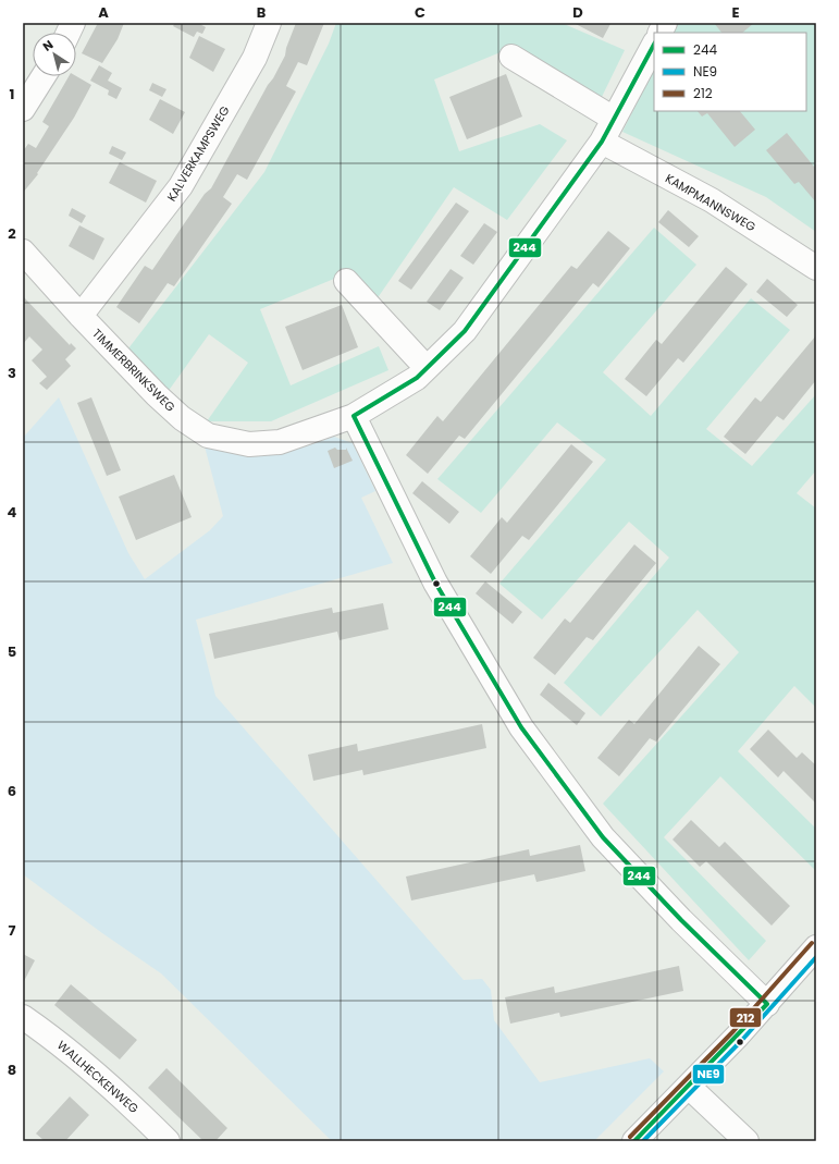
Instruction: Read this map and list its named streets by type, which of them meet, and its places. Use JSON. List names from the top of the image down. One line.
{"streets":{"street":["KALVERKAMPSWEG","KAMPMANNSWEG","TIMMERBRINKSWEG","WALLHECKENWEG"]},"crossings":[["KALVERKAMPSWEG","TIMMERBRINKSWEG"],["KAMPMANNSWEG","TIMMERBRINKSWEG"]],"lines":["transit line 244","transit line 212","transit line NE9"],"legend":["244","NE9","212"],"north":"top left","grid":{"columns":["A","B","C","D","E"],"rows":["1","2","3","4","5","6","7","8"]}}
